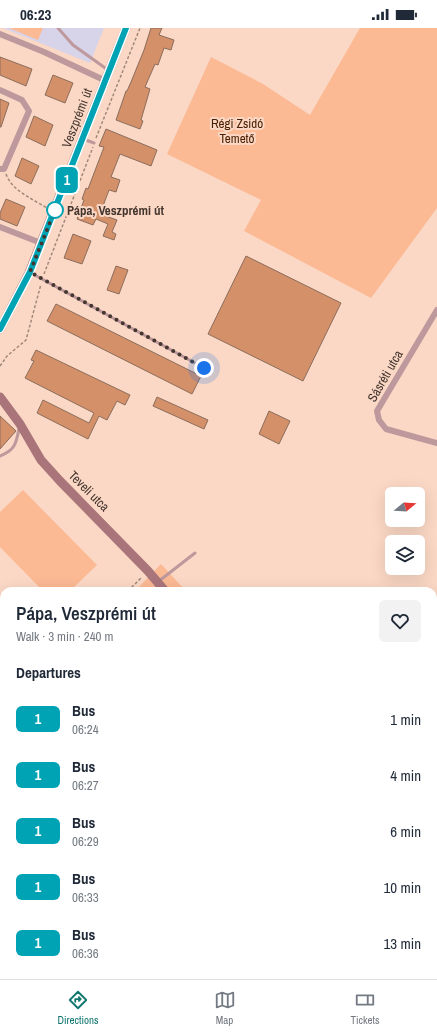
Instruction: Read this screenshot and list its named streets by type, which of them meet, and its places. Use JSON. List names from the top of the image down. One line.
{"streets":{"main road":["Veszprémi út","Teveli utca"],"street":["Sásréti utca"]},"parks":["Régi Zsidó Temető"],"places":["Pápa, Veszprémi út"],"lines":["bus line 1"],"north":"right","page":{"status":"06:23","on_map":"1","heading":[["Pápa, Veszprémi út","Walk · 3 min · 240 m"],"Departures"],"list":[{"mark":"1","name":"Bus","note":"06:24","value":"1 min"},{"mark":"1","name":"Bus","note":"06:27","value":"4 min"},{"mark":"1","name":"Bus","note":"06:29","value":"6 min"},{"mark":"1","name":"Bus","note":"06:33","value":"10 min"},{"mark":"1","name":"Bus","note":"06:36","value":"13 min"}],"tabs":["Directions","Map","Tickets"]}}
